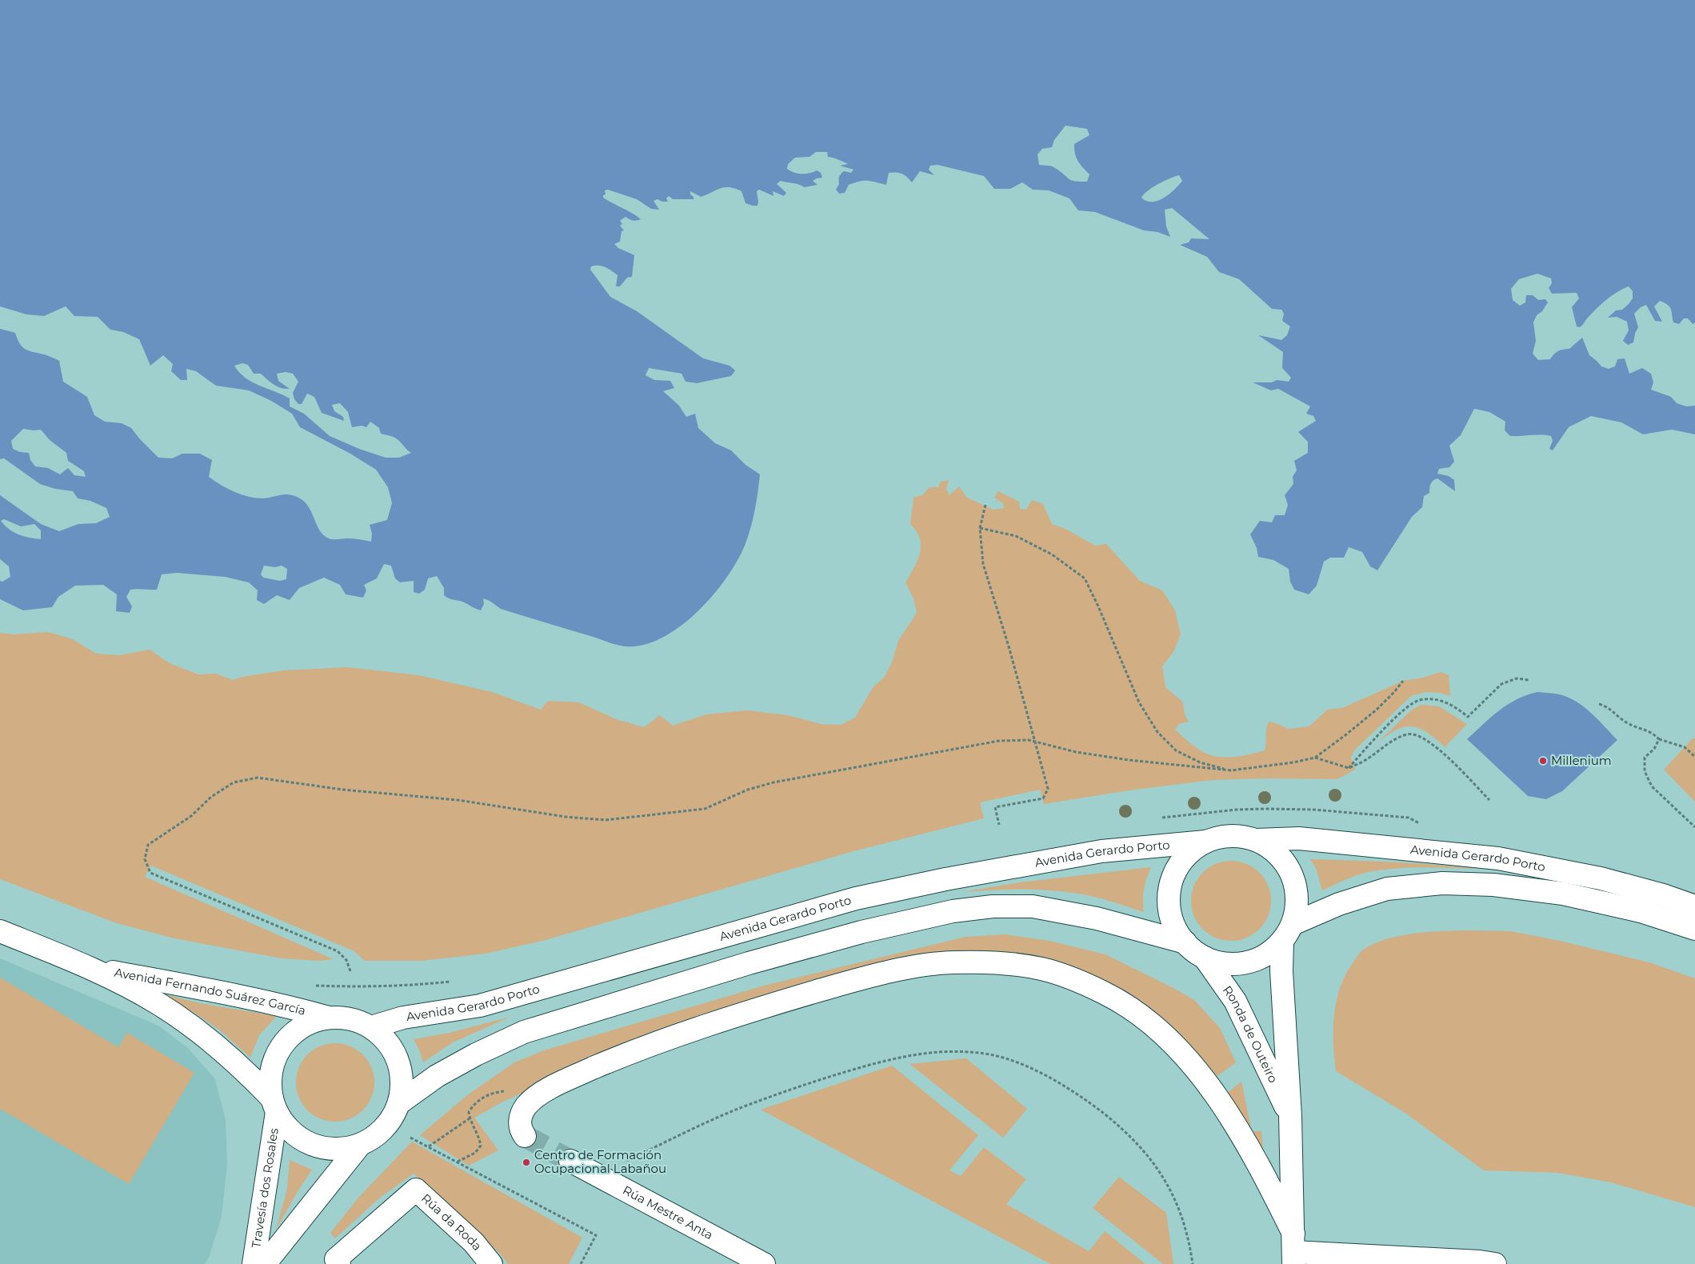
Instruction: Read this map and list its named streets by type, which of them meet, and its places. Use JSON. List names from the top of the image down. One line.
{"streets":{"street":["Avenida Gerardo Porto","Avenida Fernando Suárez García","Ronda de Outeiro","Travesía dos Rosales","Rúa Mestre Anta","Rúa da Roda"]},"crossings":[["Avenida Gerardo Porto","Avenida Fernando Suárez García"],["Avenida Gerardo Porto","Ronda de Outeiro"],["Avenida Gerardo Porto","Travesía dos Rosales"],["Avenida Fernando Suárez García","Travesía dos Rosales"]],"places":["Millenium","Centro de Formación Ocupacional Labañou"]}
